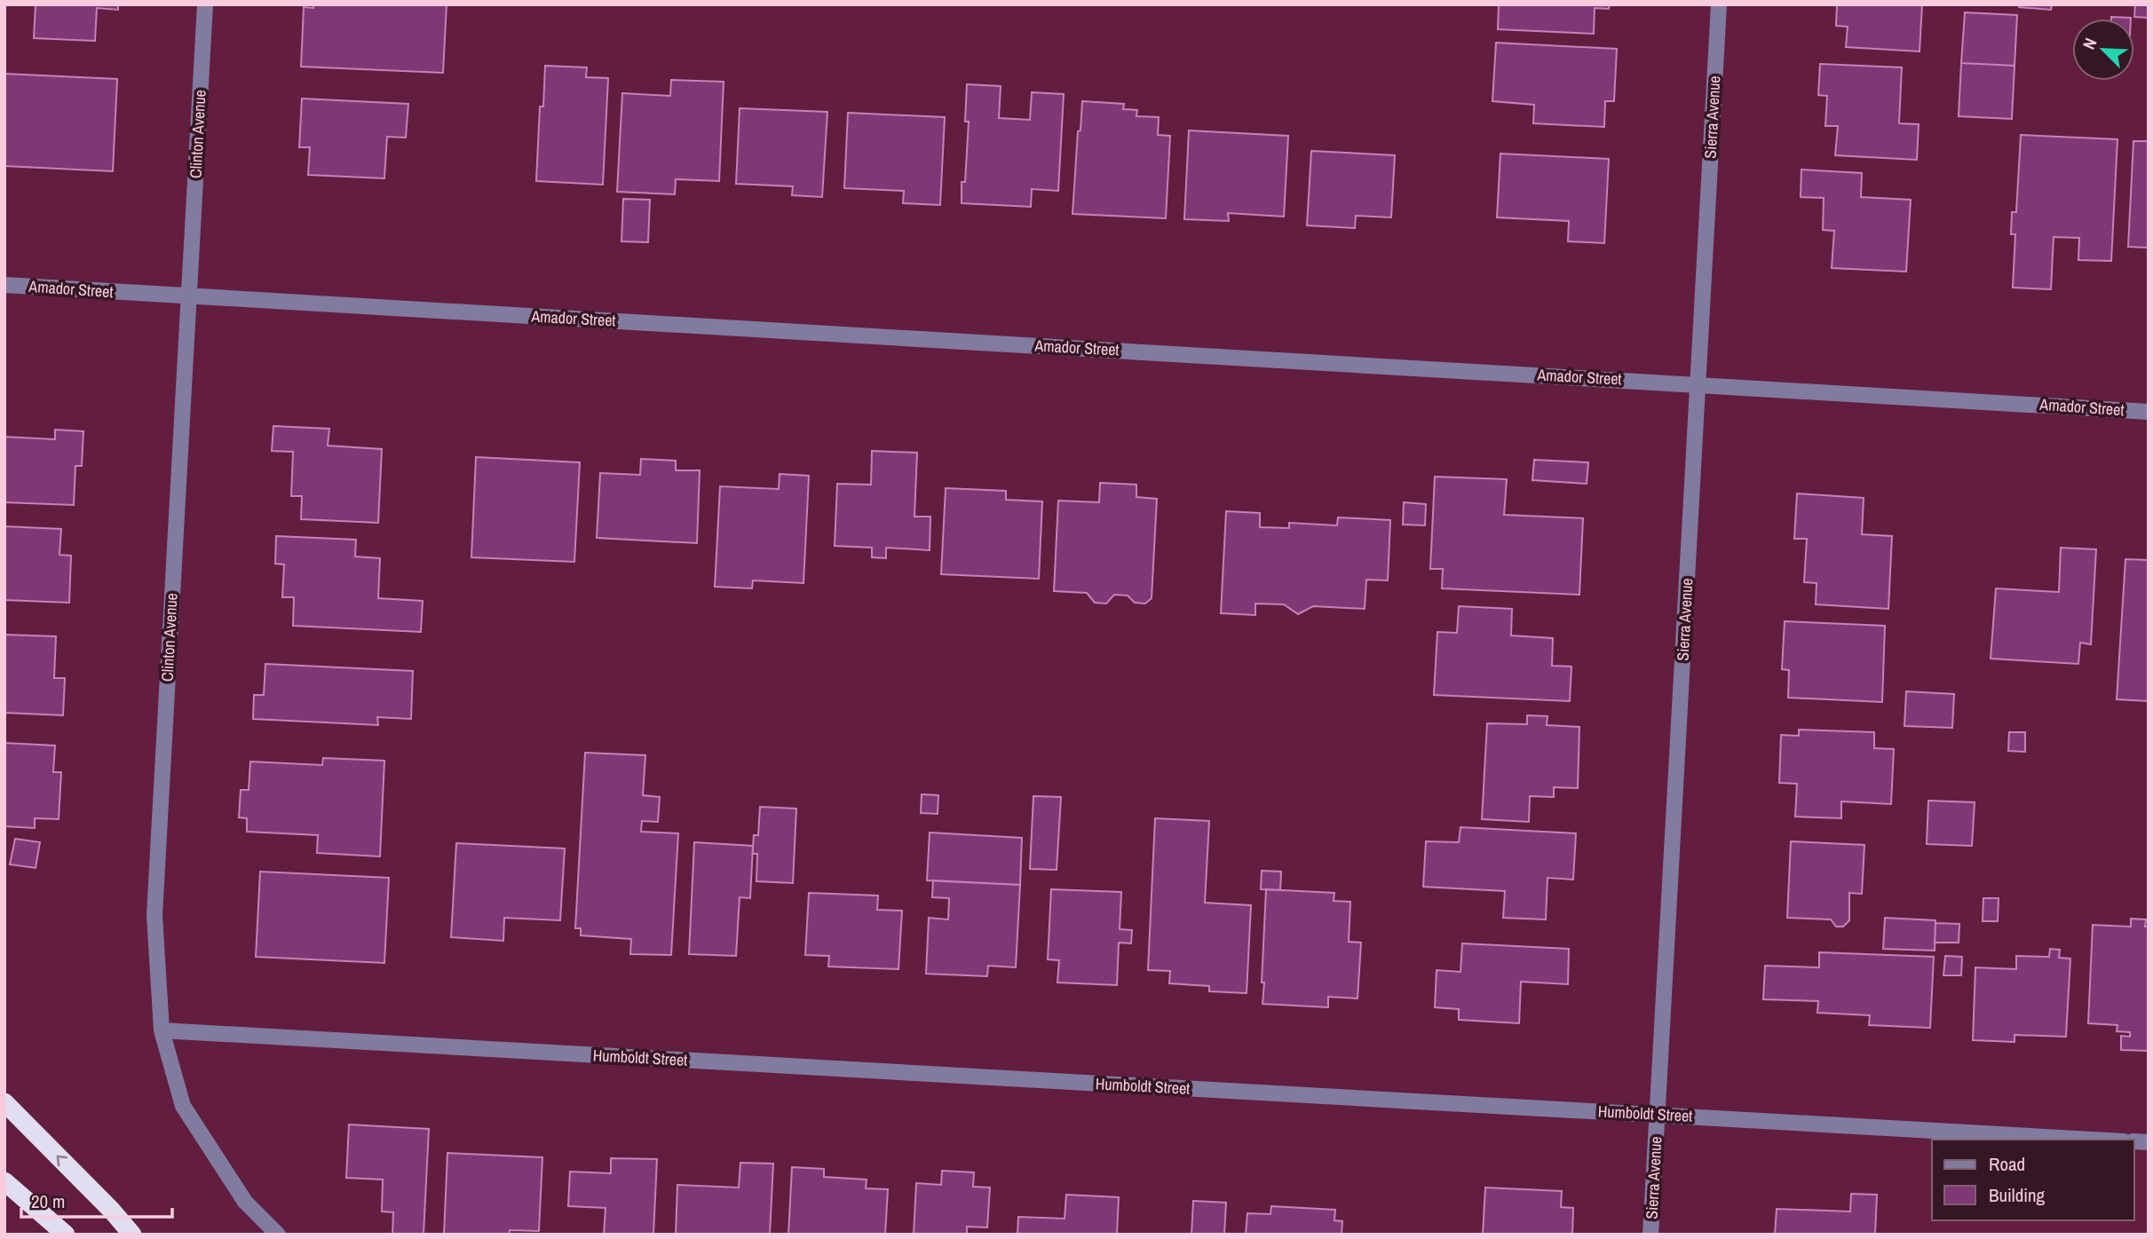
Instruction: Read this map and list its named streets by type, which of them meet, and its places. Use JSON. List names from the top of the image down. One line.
{"streets":{"street":["Sierra Avenue","Clinton Avenue","Amador Street","Humboldt Street"]},"crossings":[["Sierra Avenue","Amador Street"],["Sierra Avenue","Humboldt Street"],["Clinton Avenue","Amador Street"],["Clinton Avenue","Humboldt Street"]],"legend":["Road","Building"],"scale_bar":"20 m","north":"top left"}
